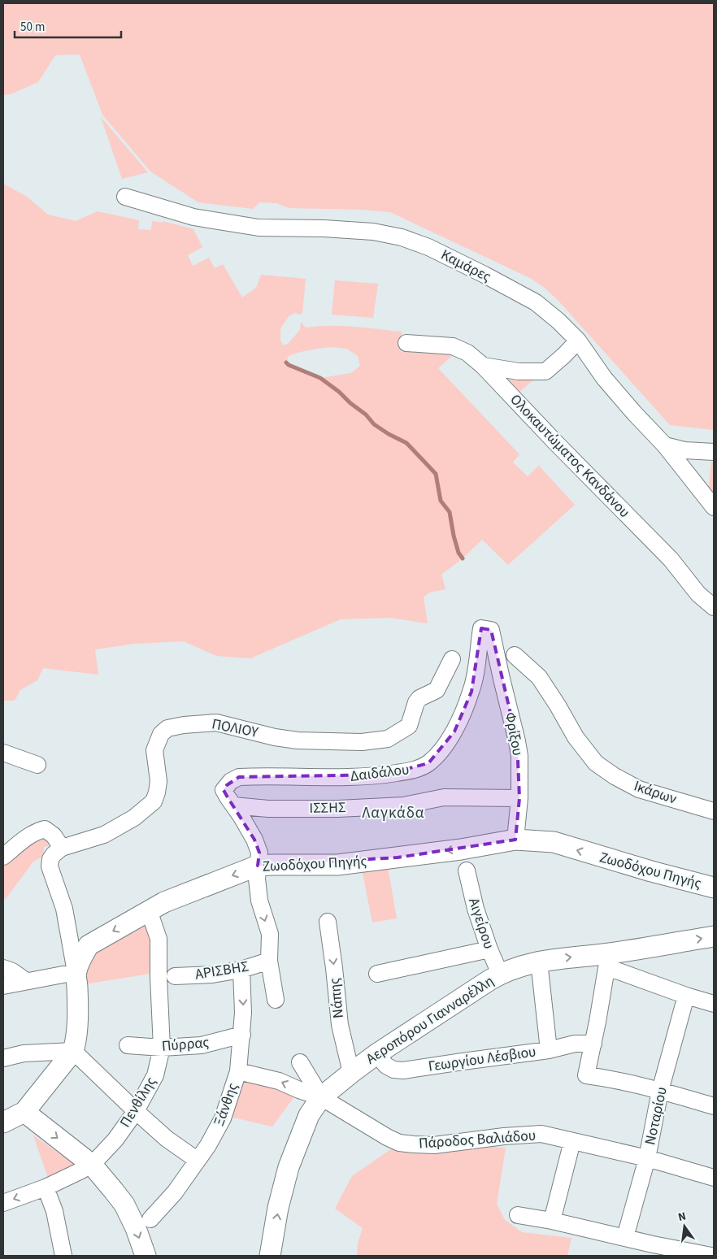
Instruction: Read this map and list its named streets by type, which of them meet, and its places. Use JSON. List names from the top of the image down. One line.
{"streets":{"main road":["Ζωοδόχου Πηγής","Αεροπόρου Γιανναρέλλη"],"street":["Καμάρες","Ολοκαυτώματος Κανδάνου","ΠΟΛΙΟΥ","Φρίξου","Δαιδάλου","Ικάρων","ΙΣΣΗΣ","Αιγείρου","ΑΡΙΣΒΗΣ","Νάπης","Πύρρας","Γεωργίου Λέσβιου","Πενθίλης","Ξάνθης","Νοταρίου","Πάροδος Βαλιάδου"]},"crossings":[["Φρίξου","Δαιδάλου"],["Φρίξου","ΙΣΣΗΣ"],["Φρίξου","Ζωοδόχου Πηγής"],["Δαιδάλου","ΙΣΣΗΣ"],["Ζωοδόχου Πηγής","Πενθίλης"],["Αιγείρου","Αεροπόρου Γιανναρέλλη"],["ΑΡΙΣΒΗΣ","Ξάνθης"],["Νάπης","Αεροπόρου Γιανναρέλλη"],["Αεροπόρου Γιανναρέλλη","Γεωργίου Λέσβιου"],["Αεροπόρου Γιανναρέλλη","Πάροδος Βαλιάδου"],["Πύρρας","Πενθίλης"],["Πύρρας","Ξάνθης"],["Νοταρίου","Πάροδος Βαλιάδου"]],"one_way":["Ζωοδόχου Πηγής","Αεροπόρου Γιανναρέλλη"],"districts":["Λαγκάδα"],"scale_bar":"50 m","north":"top"}
